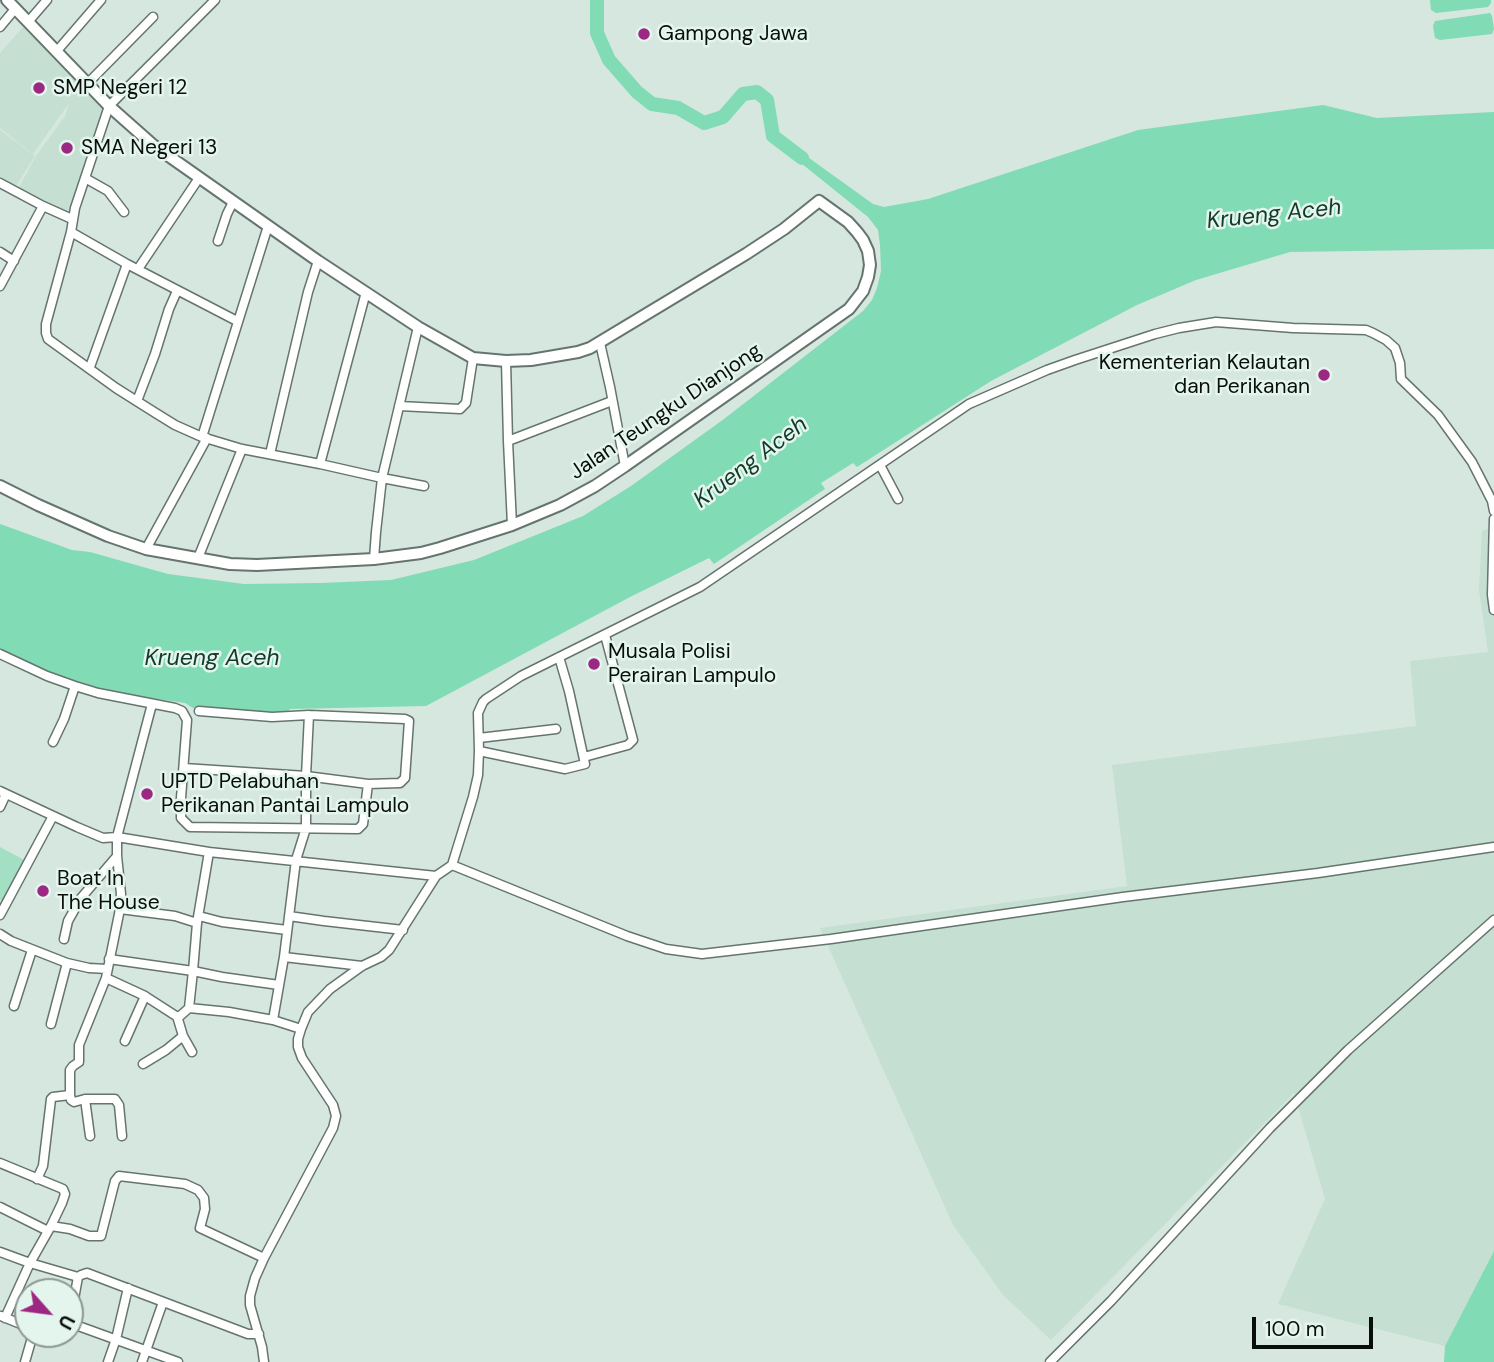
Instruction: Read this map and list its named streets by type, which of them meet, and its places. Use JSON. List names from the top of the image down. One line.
{"streets":{"street":["Jalan Teungku Dianjong"]},"water":["Krueng Aceh"],"places":["Gampong Jawa","SMP Negeri 12","SMA Negeri 13","Kementerian Kelautan dan Perikanan","Musala Polisi Perairan Lampulo","UPTD Pelabuhan Perikanan Pantai Lampulo","Boat In The House"],"scale_bar":"100 m","north":"bottom right"}
